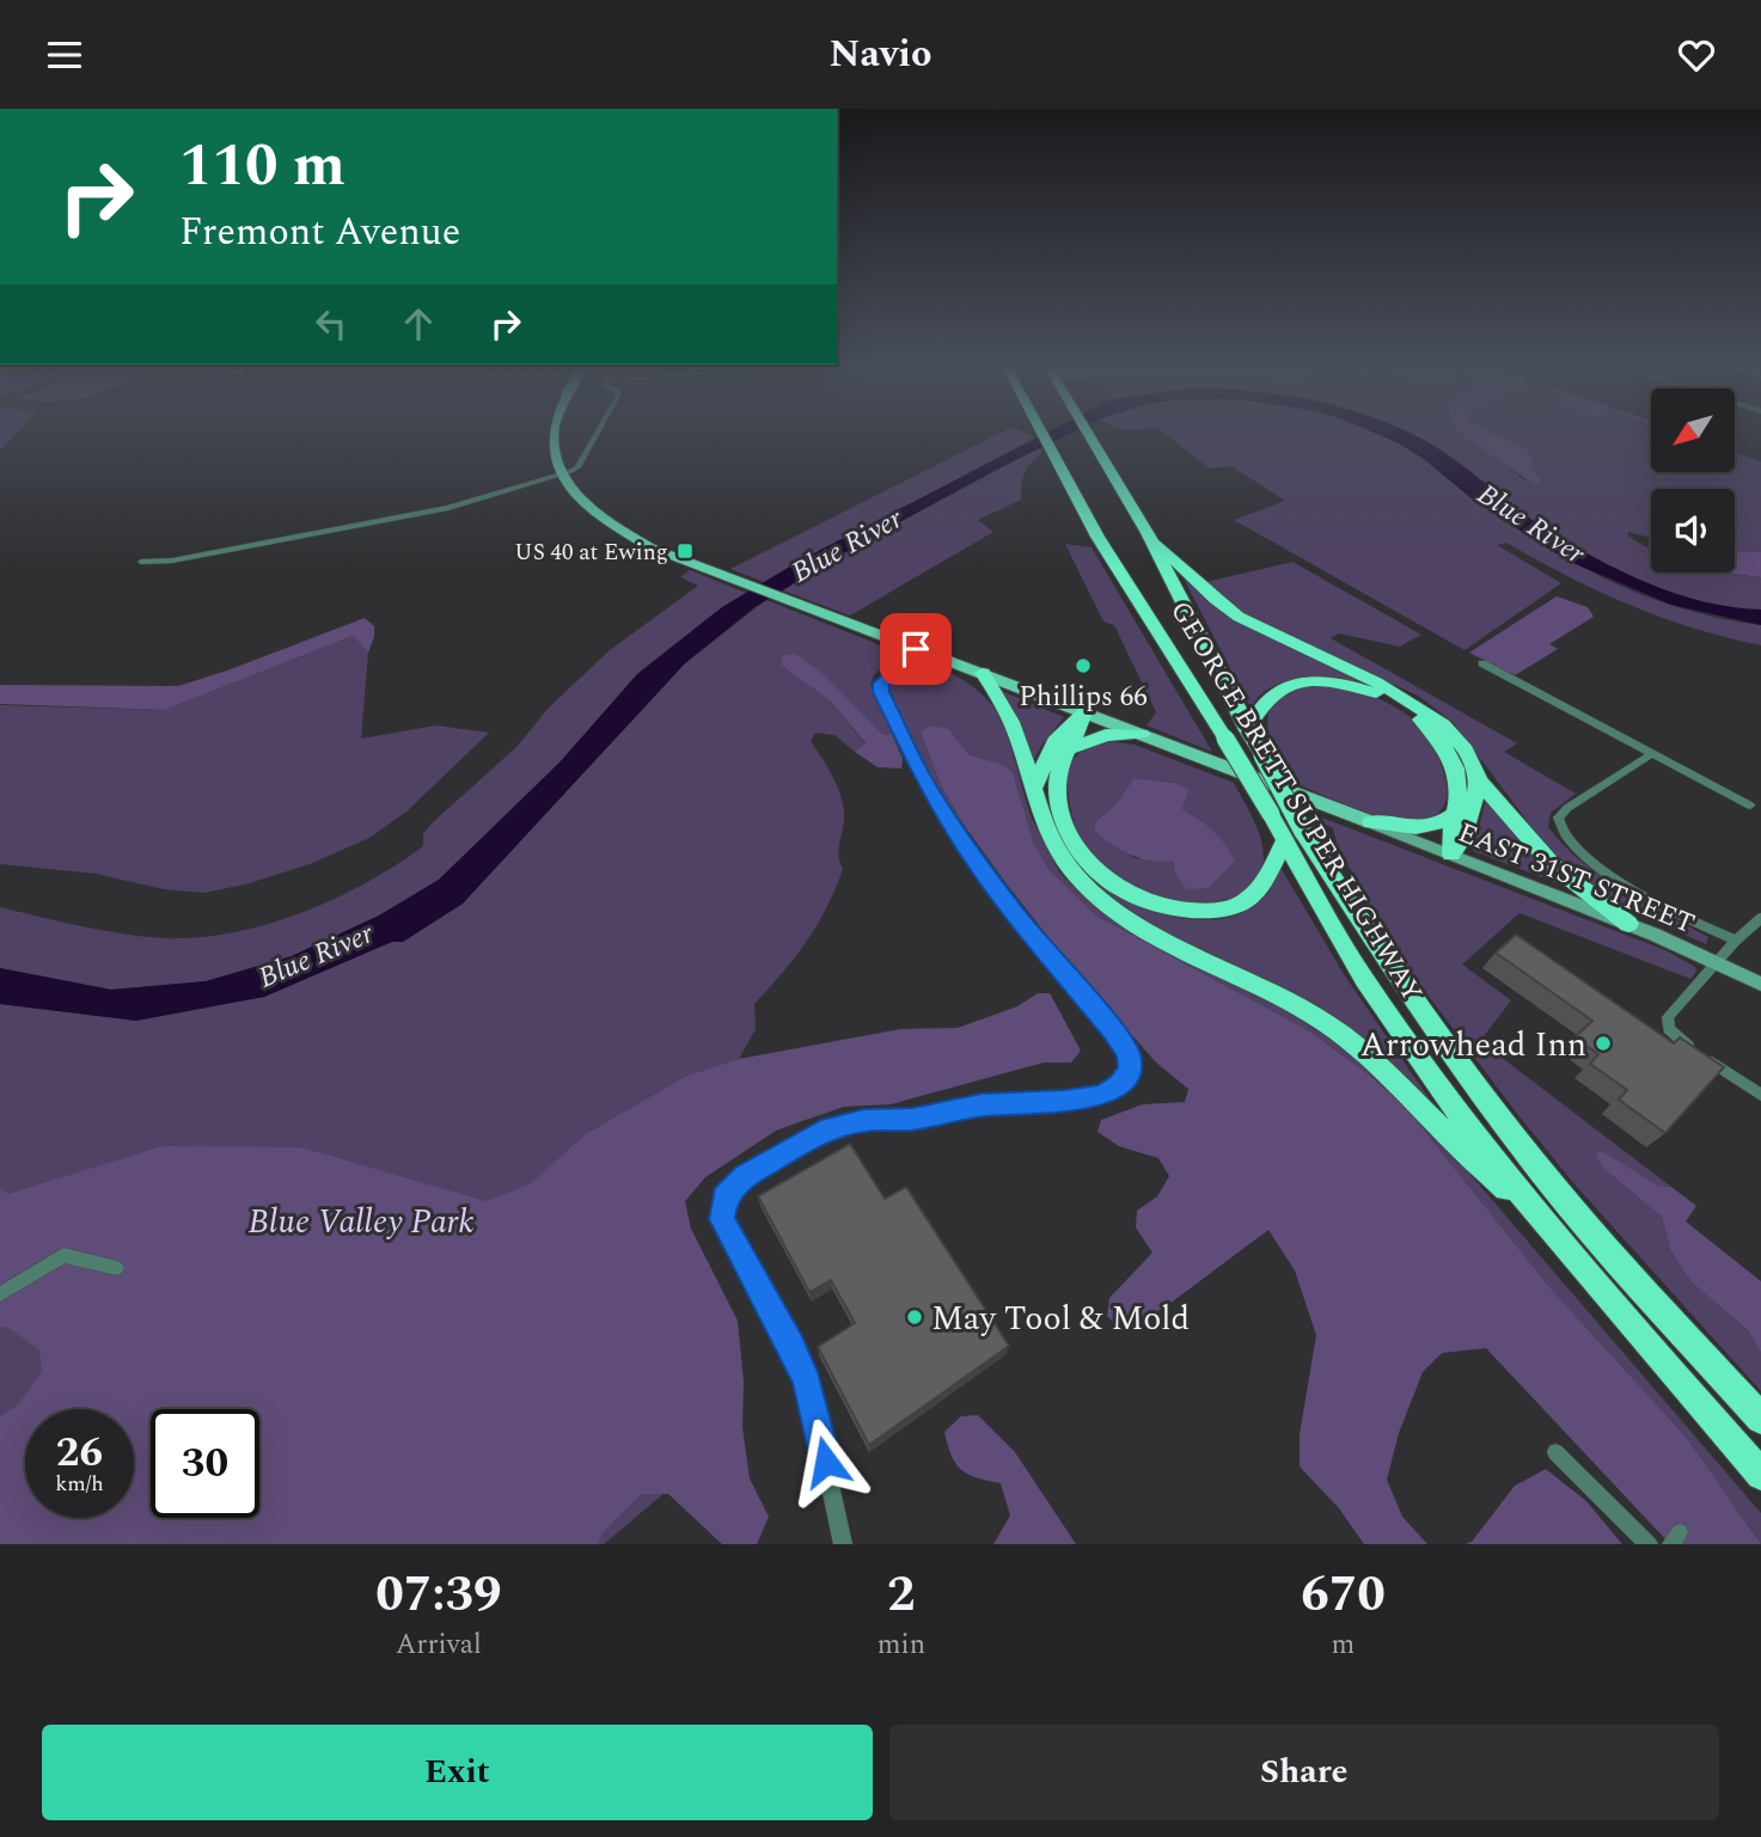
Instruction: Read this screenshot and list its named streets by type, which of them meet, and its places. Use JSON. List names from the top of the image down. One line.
{"streets":{"highway":["GEORGE BRETT SUPER HIGHWAY"],"main road":["EAST 31ST STREET"]},"water":["Blue River"],"parks":["Blue Valley Park"],"places":{"transit":["US 40 at Ewing"],"other":["Phillips 66","Arrowhead Inn","May Tool & Mold"]},"north":"bottom left","page":{"header":"Navio","turn":["110 m","Fremont Avenue"],"speed":"26 km/h","limit":"30","eta":["07:39","Arrival","2","min","670","m"],"buttons":["Exit","Share"]}}
